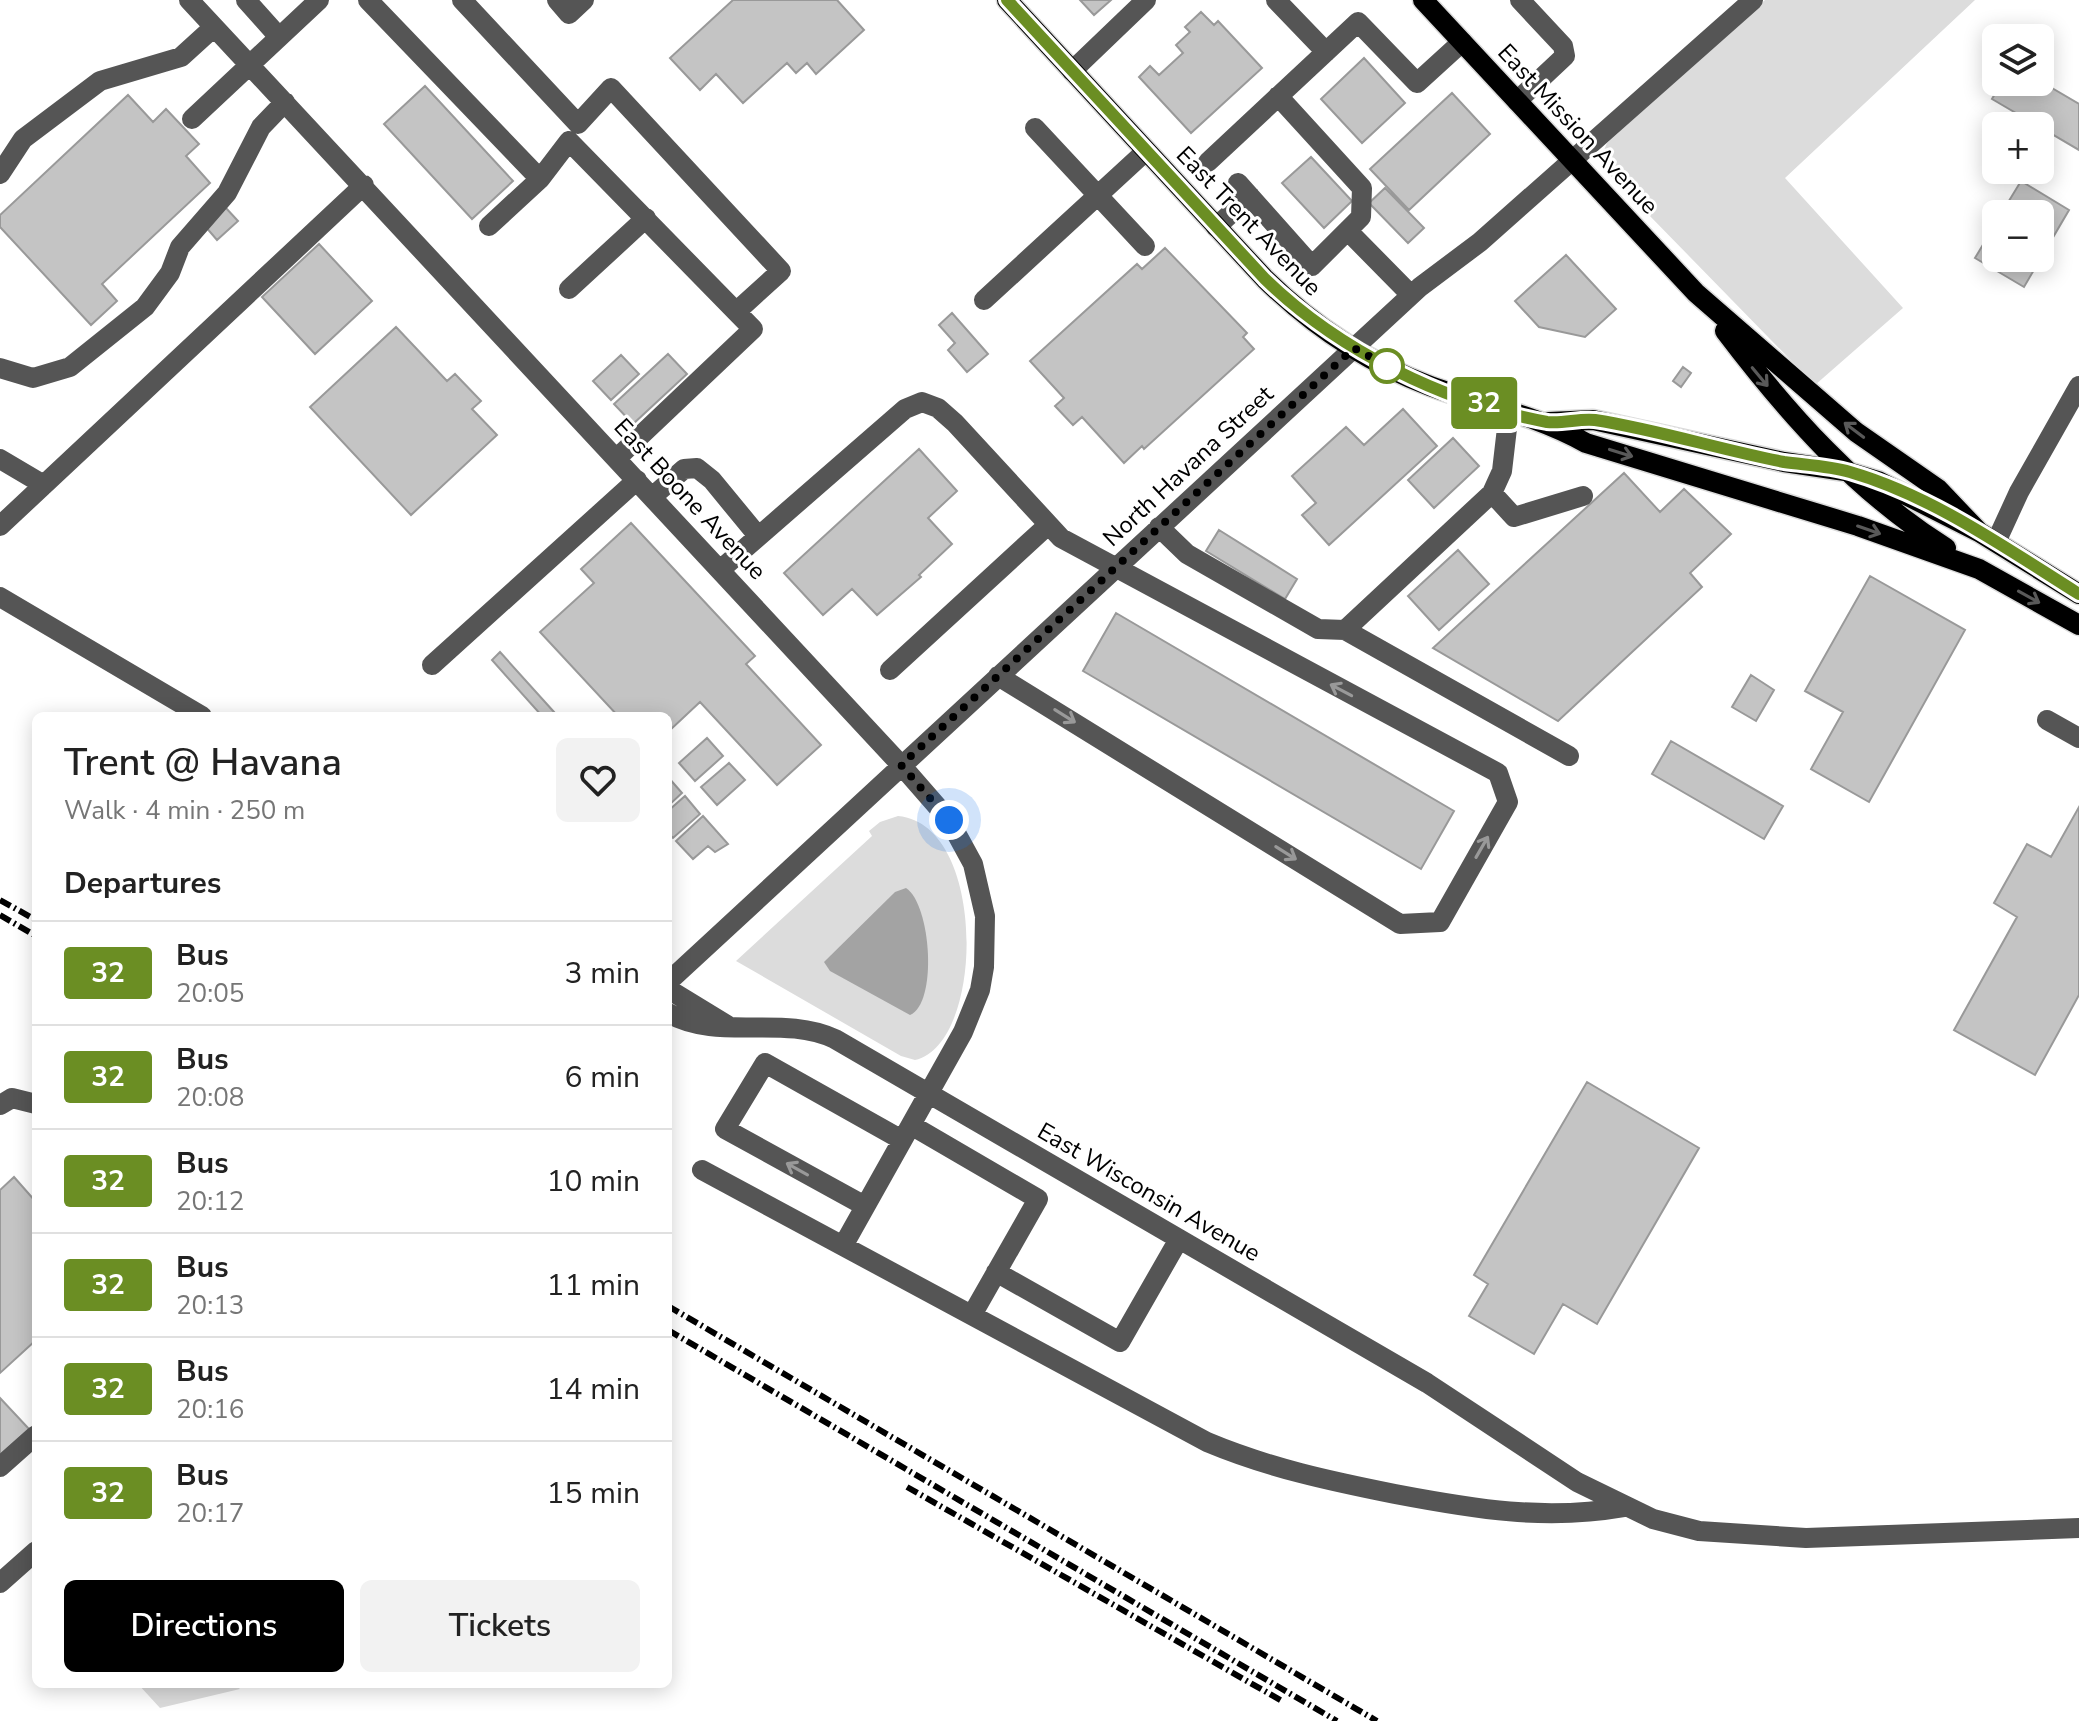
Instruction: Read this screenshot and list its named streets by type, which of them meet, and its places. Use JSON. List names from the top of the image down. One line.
{"streets":{"main road":["East Mission Avenue","East Trent Avenue"],"street":["North Havana Street","East Boone Avenue","East Wisconsin Avenue"]},"crossings":[["East Mission Avenue","East Trent Avenue"],["East Mission Avenue","North Havana Street"],["East Trent Avenue","North Havana Street"],["North Havana Street","East Boone Avenue"],["East Boone Avenue","East Wisconsin Avenue"]],"lines":["bus line 32"],"page":{"on_map":"32","map_buttons":["+","−"],"heading":[["Trent @ Havana","Walk · 4 min · 250 m"],"Departures"],"list":[{"mark":"32","name":"Bus","note":"20:05","value":"3 min"},{"mark":"32","name":"Bus","note":"20:08","value":"6 min"},{"mark":"32","name":"Bus","note":"20:12","value":"10 min"},{"mark":"32","name":"Bus","note":"20:13","value":"11 min"},{"mark":"32","name":"Bus","note":"20:16","value":"14 min"},{"mark":"32","name":"Bus","note":"20:17","value":"15 min"}],"buttons":["Directions","Tickets"]}}
